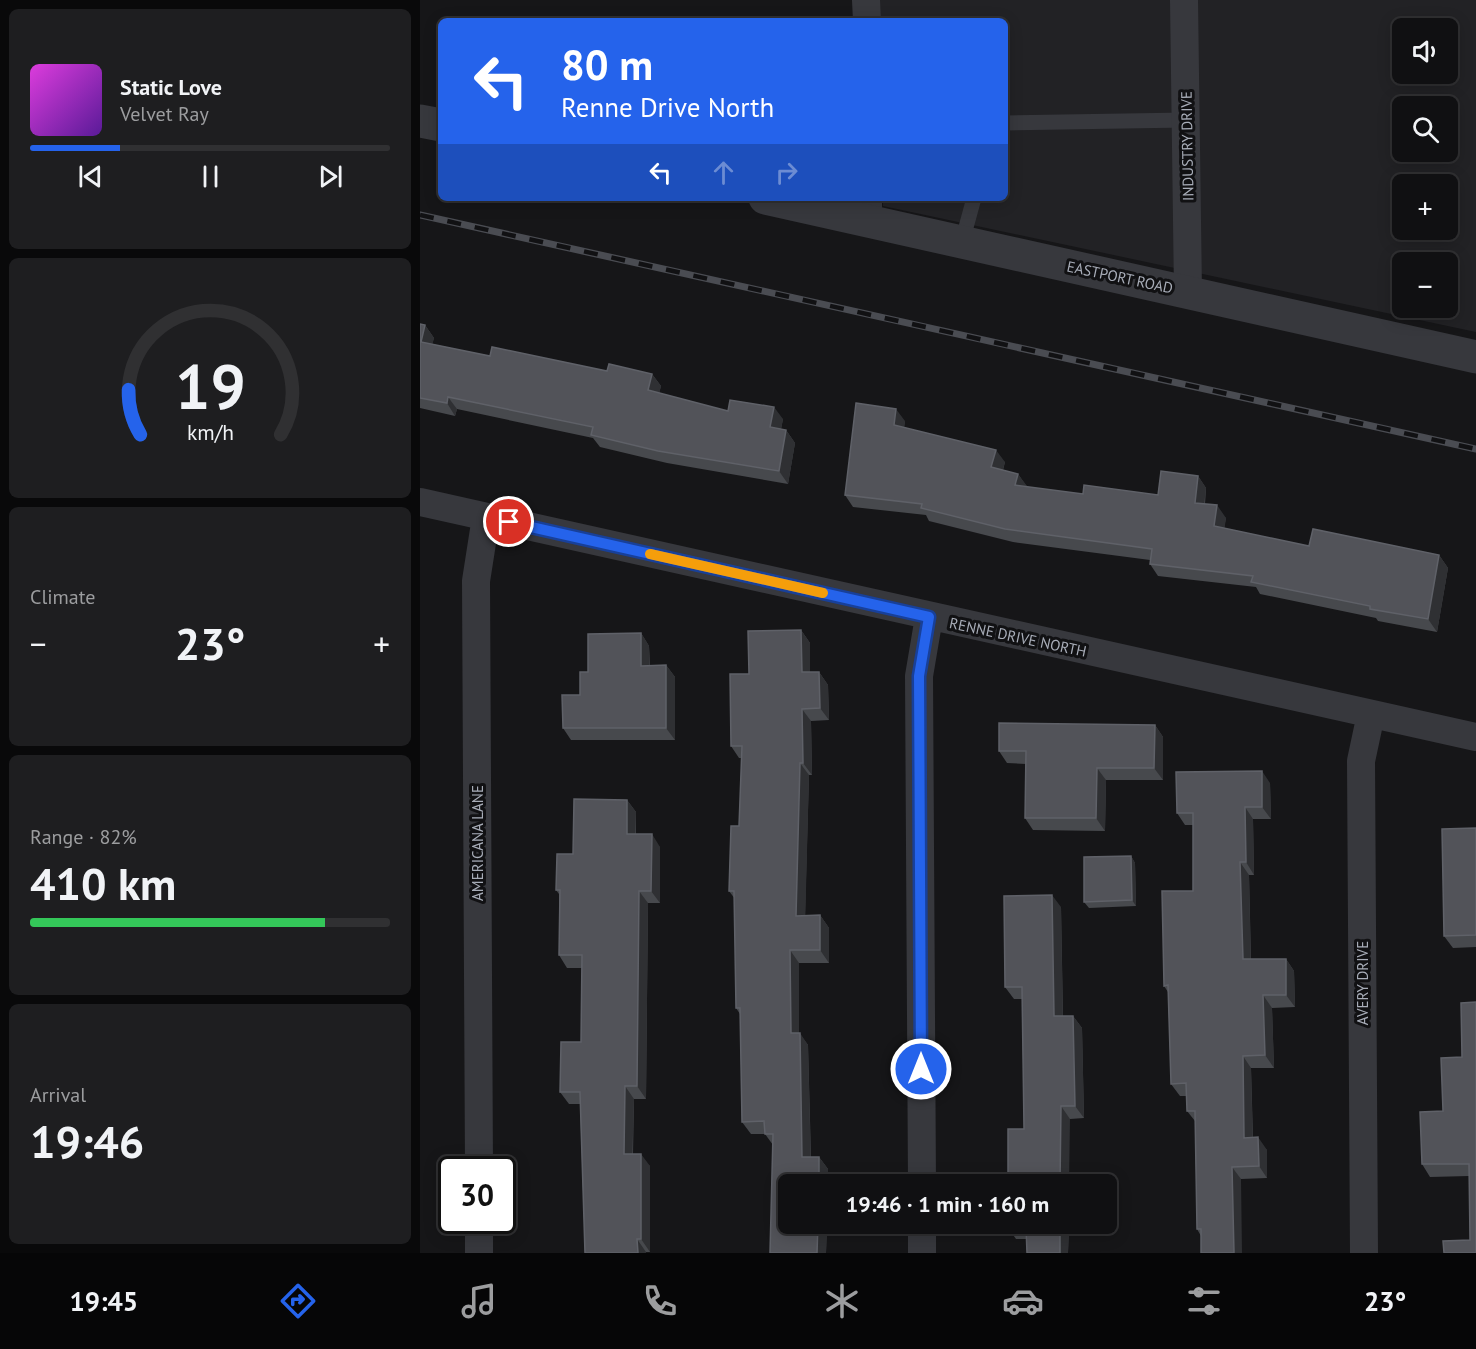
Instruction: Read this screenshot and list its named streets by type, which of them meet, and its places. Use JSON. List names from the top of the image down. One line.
{"streets":{"street":["INDUSTRY DRIVE","EASTPORT ROAD","RENNE DRIVE NORTH","AMERICANA LANE","AVERY DRIVE"]},"crossings":[["INDUSTRY DRIVE","EASTPORT ROAD"],["RENNE DRIVE NORTH","AMERICANA LANE"],["RENNE DRIVE NORTH","AVERY DRIVE"]],"page":{"map_buttons":["+","−"],"turn":["80 m","Renne Drive North"],"song":["Static Love","Velvet Ray"],"tile":["Climate",["Range · 82%","410 km"],["Arrival","19:46"]],"heat":["−","23°","+"],"limit":"30","trip":"19:46 · 1 min · 160 m","tabs":["19:45","23°"],"gauge":["19","km/h"]}}
